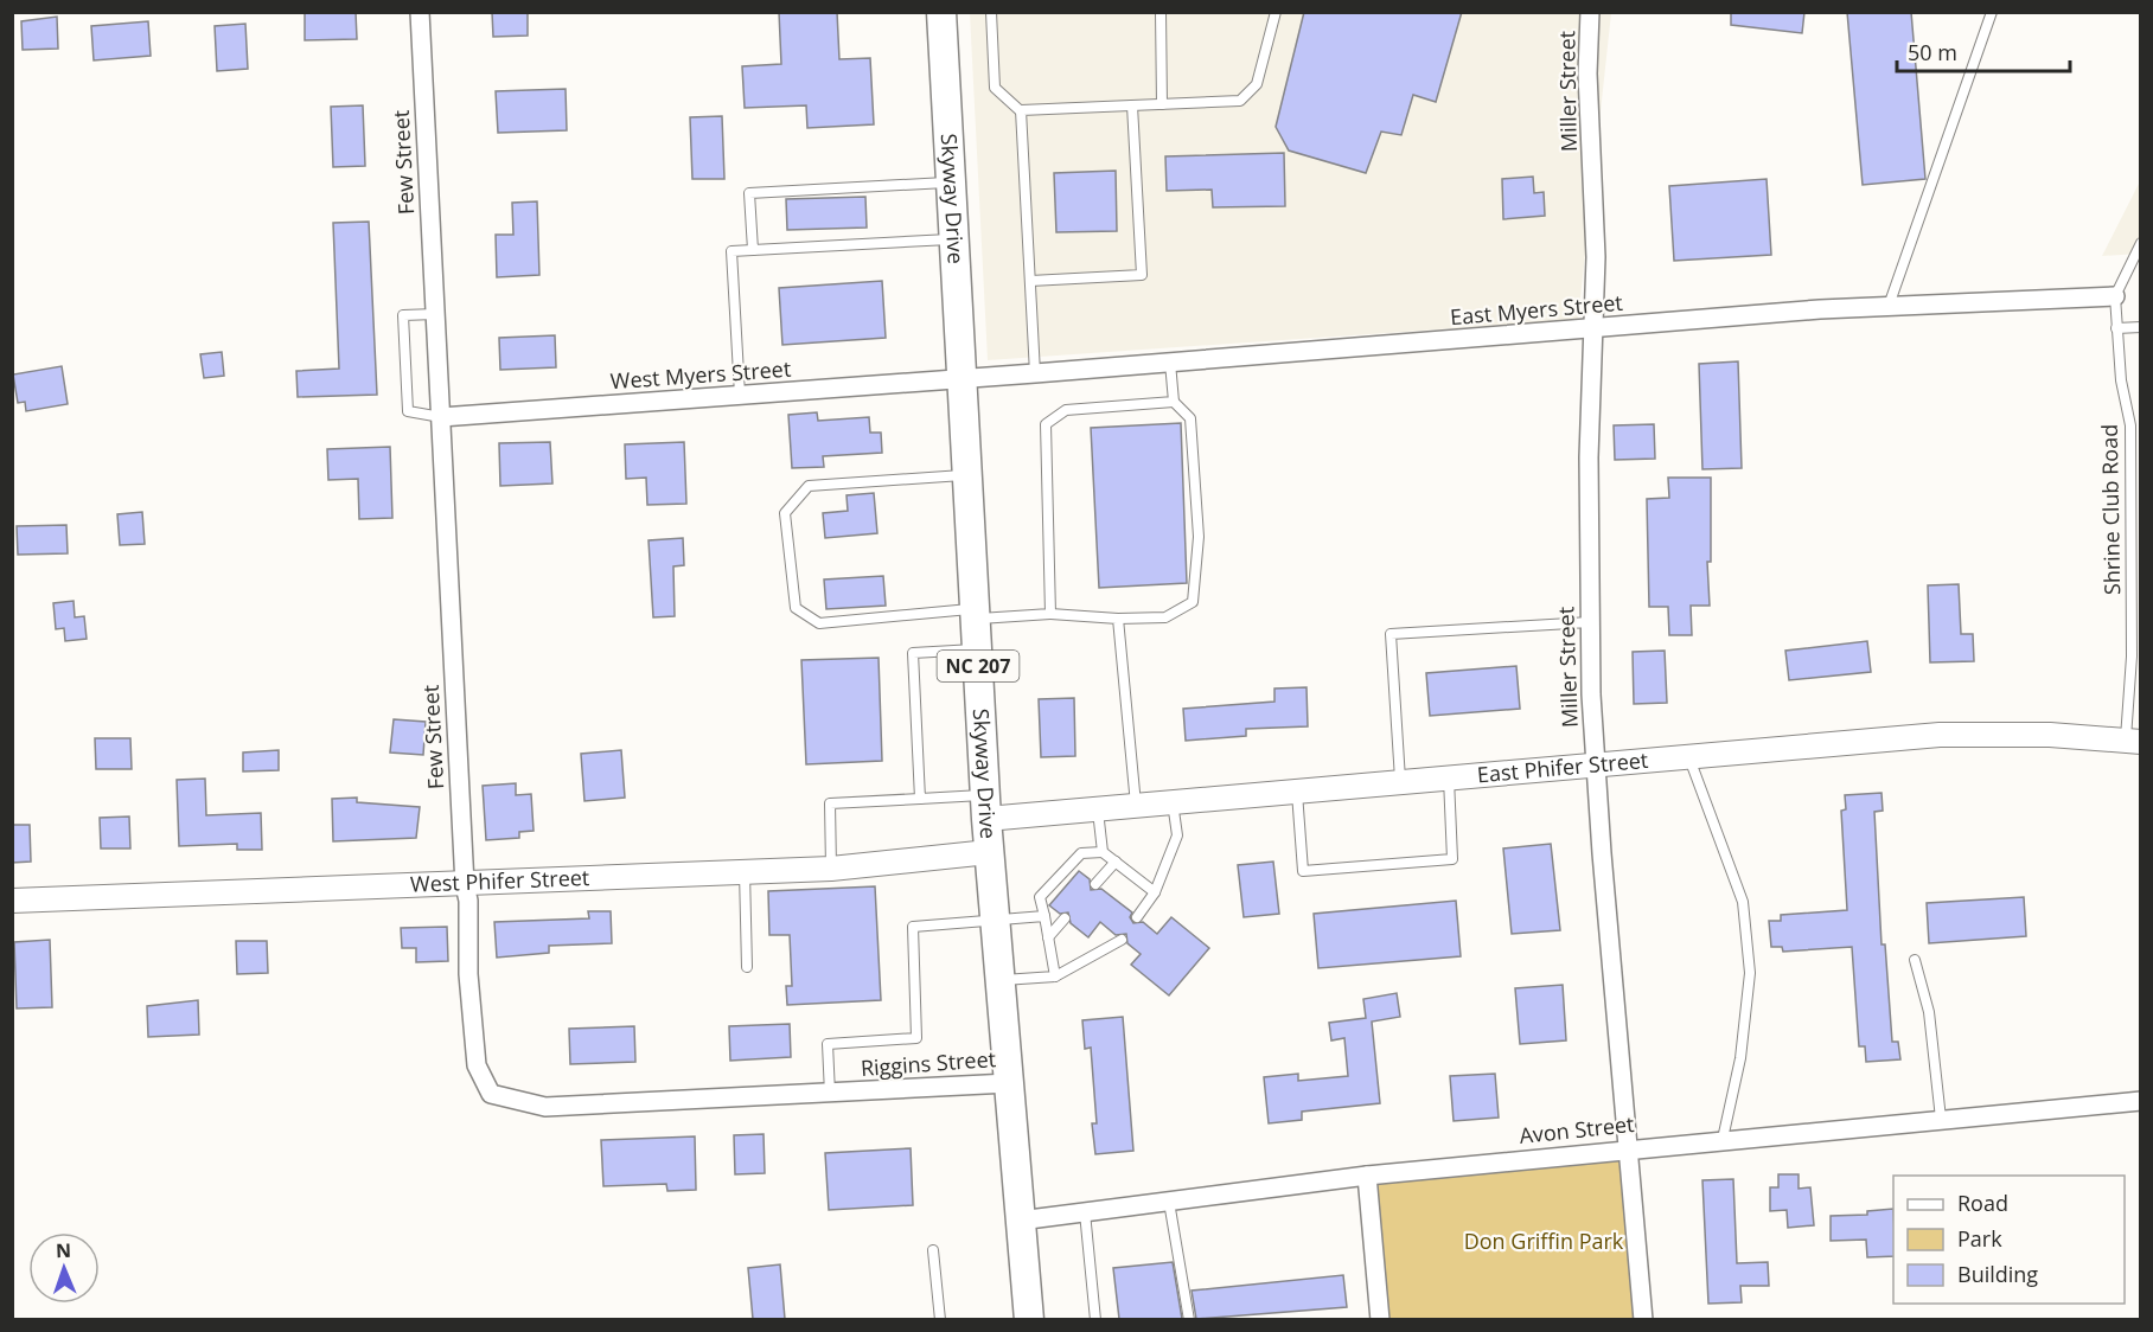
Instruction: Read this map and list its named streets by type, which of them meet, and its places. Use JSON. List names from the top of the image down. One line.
{"streets":{"main road":["Skyway Drive","NC 207"],"street":["Miller Street","Few Street","East Myers Street","West Myers Street","East Phifer Street","West Phifer Street","Riggins Street","Avon Street"],"lane":["Shrine Club Road"]},"crossings":[["Miller Street","East Myers Street"],["Miller Street","East Phifer Street"],["Miller Street","Avon Street"],["Few Street","West Myers Street"],["Few Street","West Phifer Street"],["Few Street","Riggins Street"],["Skyway Drive","East Myers Street"],["Skyway Drive","West Myers Street"],["Skyway Drive","East Phifer Street"],["Skyway Drive","West Phifer Street"],["Skyway Drive","Riggins Street"],["Skyway Drive","Avon Street"],["East Myers Street","West Myers Street"],["East Myers Street","Shrine Club Road"],["Shrine Club Road","East Phifer Street"]],"parks":["Don Griffin Park"],"legend":["Road","Park","Building"],"scale_bar":"50 m","north":"top"}
